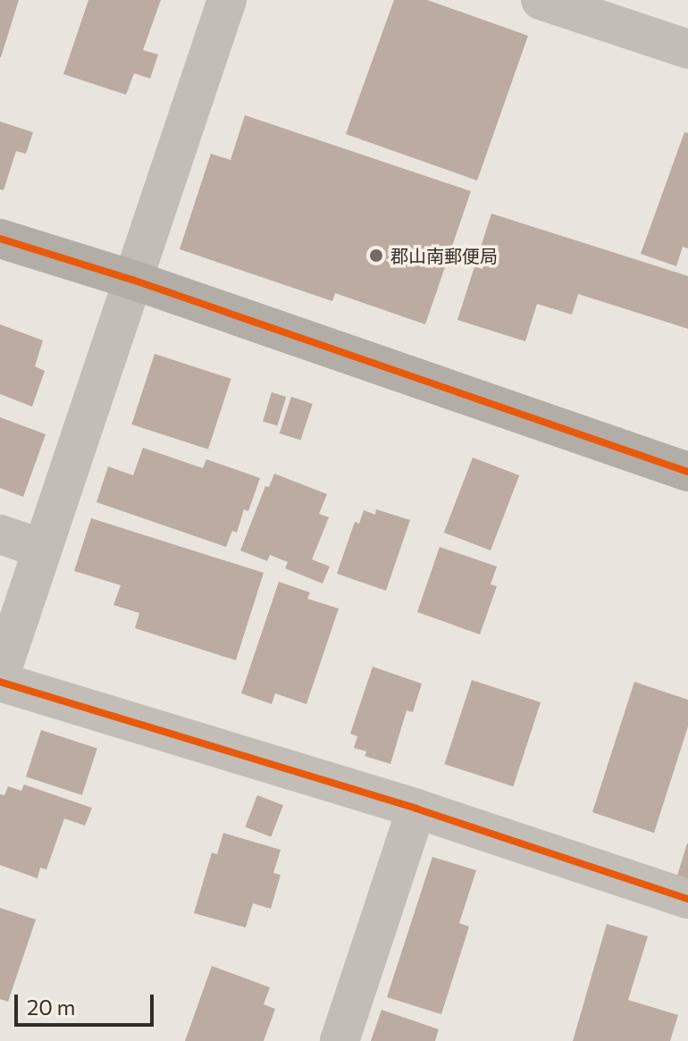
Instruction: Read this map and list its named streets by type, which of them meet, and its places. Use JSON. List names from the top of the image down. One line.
{"places":["郡山南郵便局"],"scale_bar":"20 m"}
